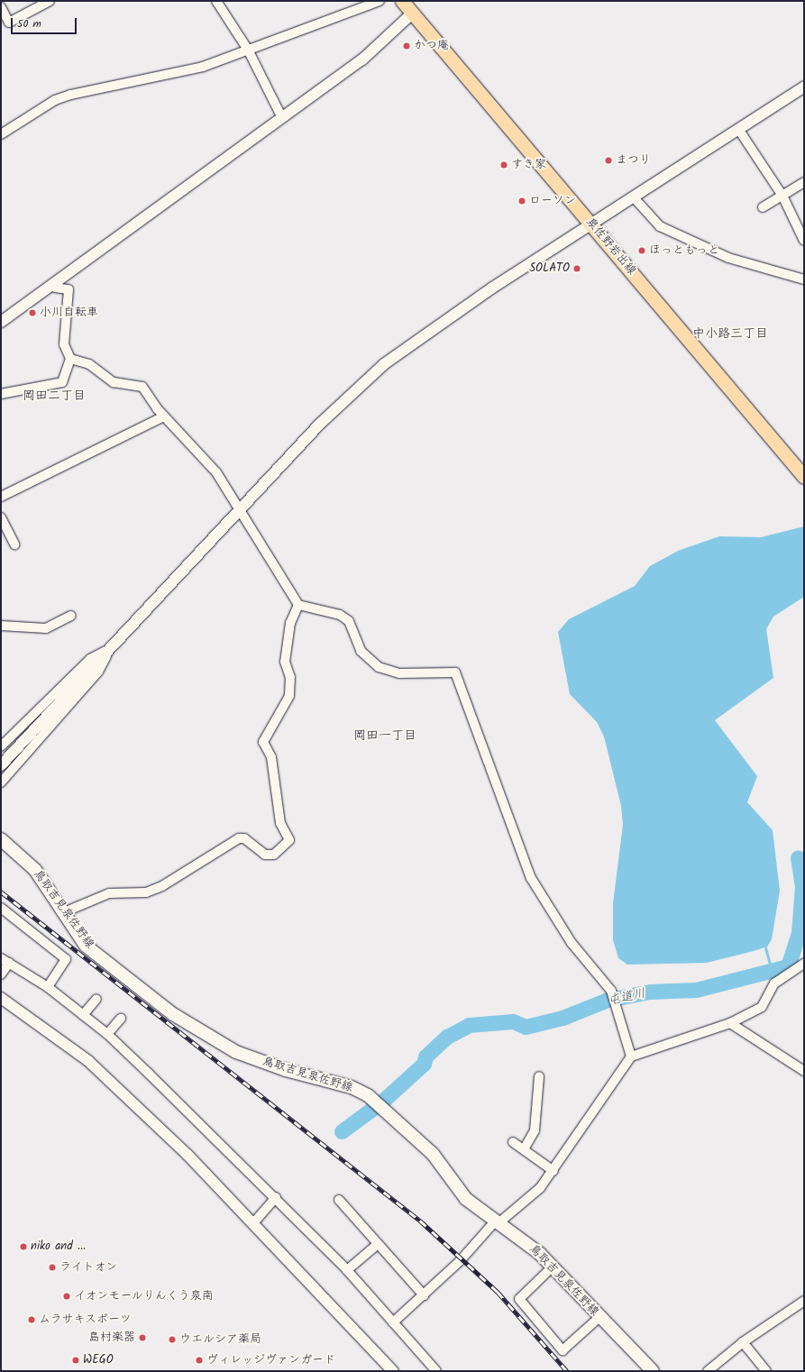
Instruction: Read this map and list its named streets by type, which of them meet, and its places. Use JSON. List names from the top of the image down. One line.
{"streets":{"main road":["泉佐野岩出線","鳥取吉見泉佐野線"]},"districts":["中小路三丁目","岡田二丁目","岡田一丁目"],"water":["屯道川"],"places":["かつ庵","まつり","すき家","ローソン","ほっともっと","SOLATO","小川自転車","niko and ...","ライトオン","イオンモールりんくう泉南","ムラサキスポーツ","島村楽器","ウエルシア薬局","WEGO","ヴィレッジヴァンガード"],"scale_bar":"50 m"}
